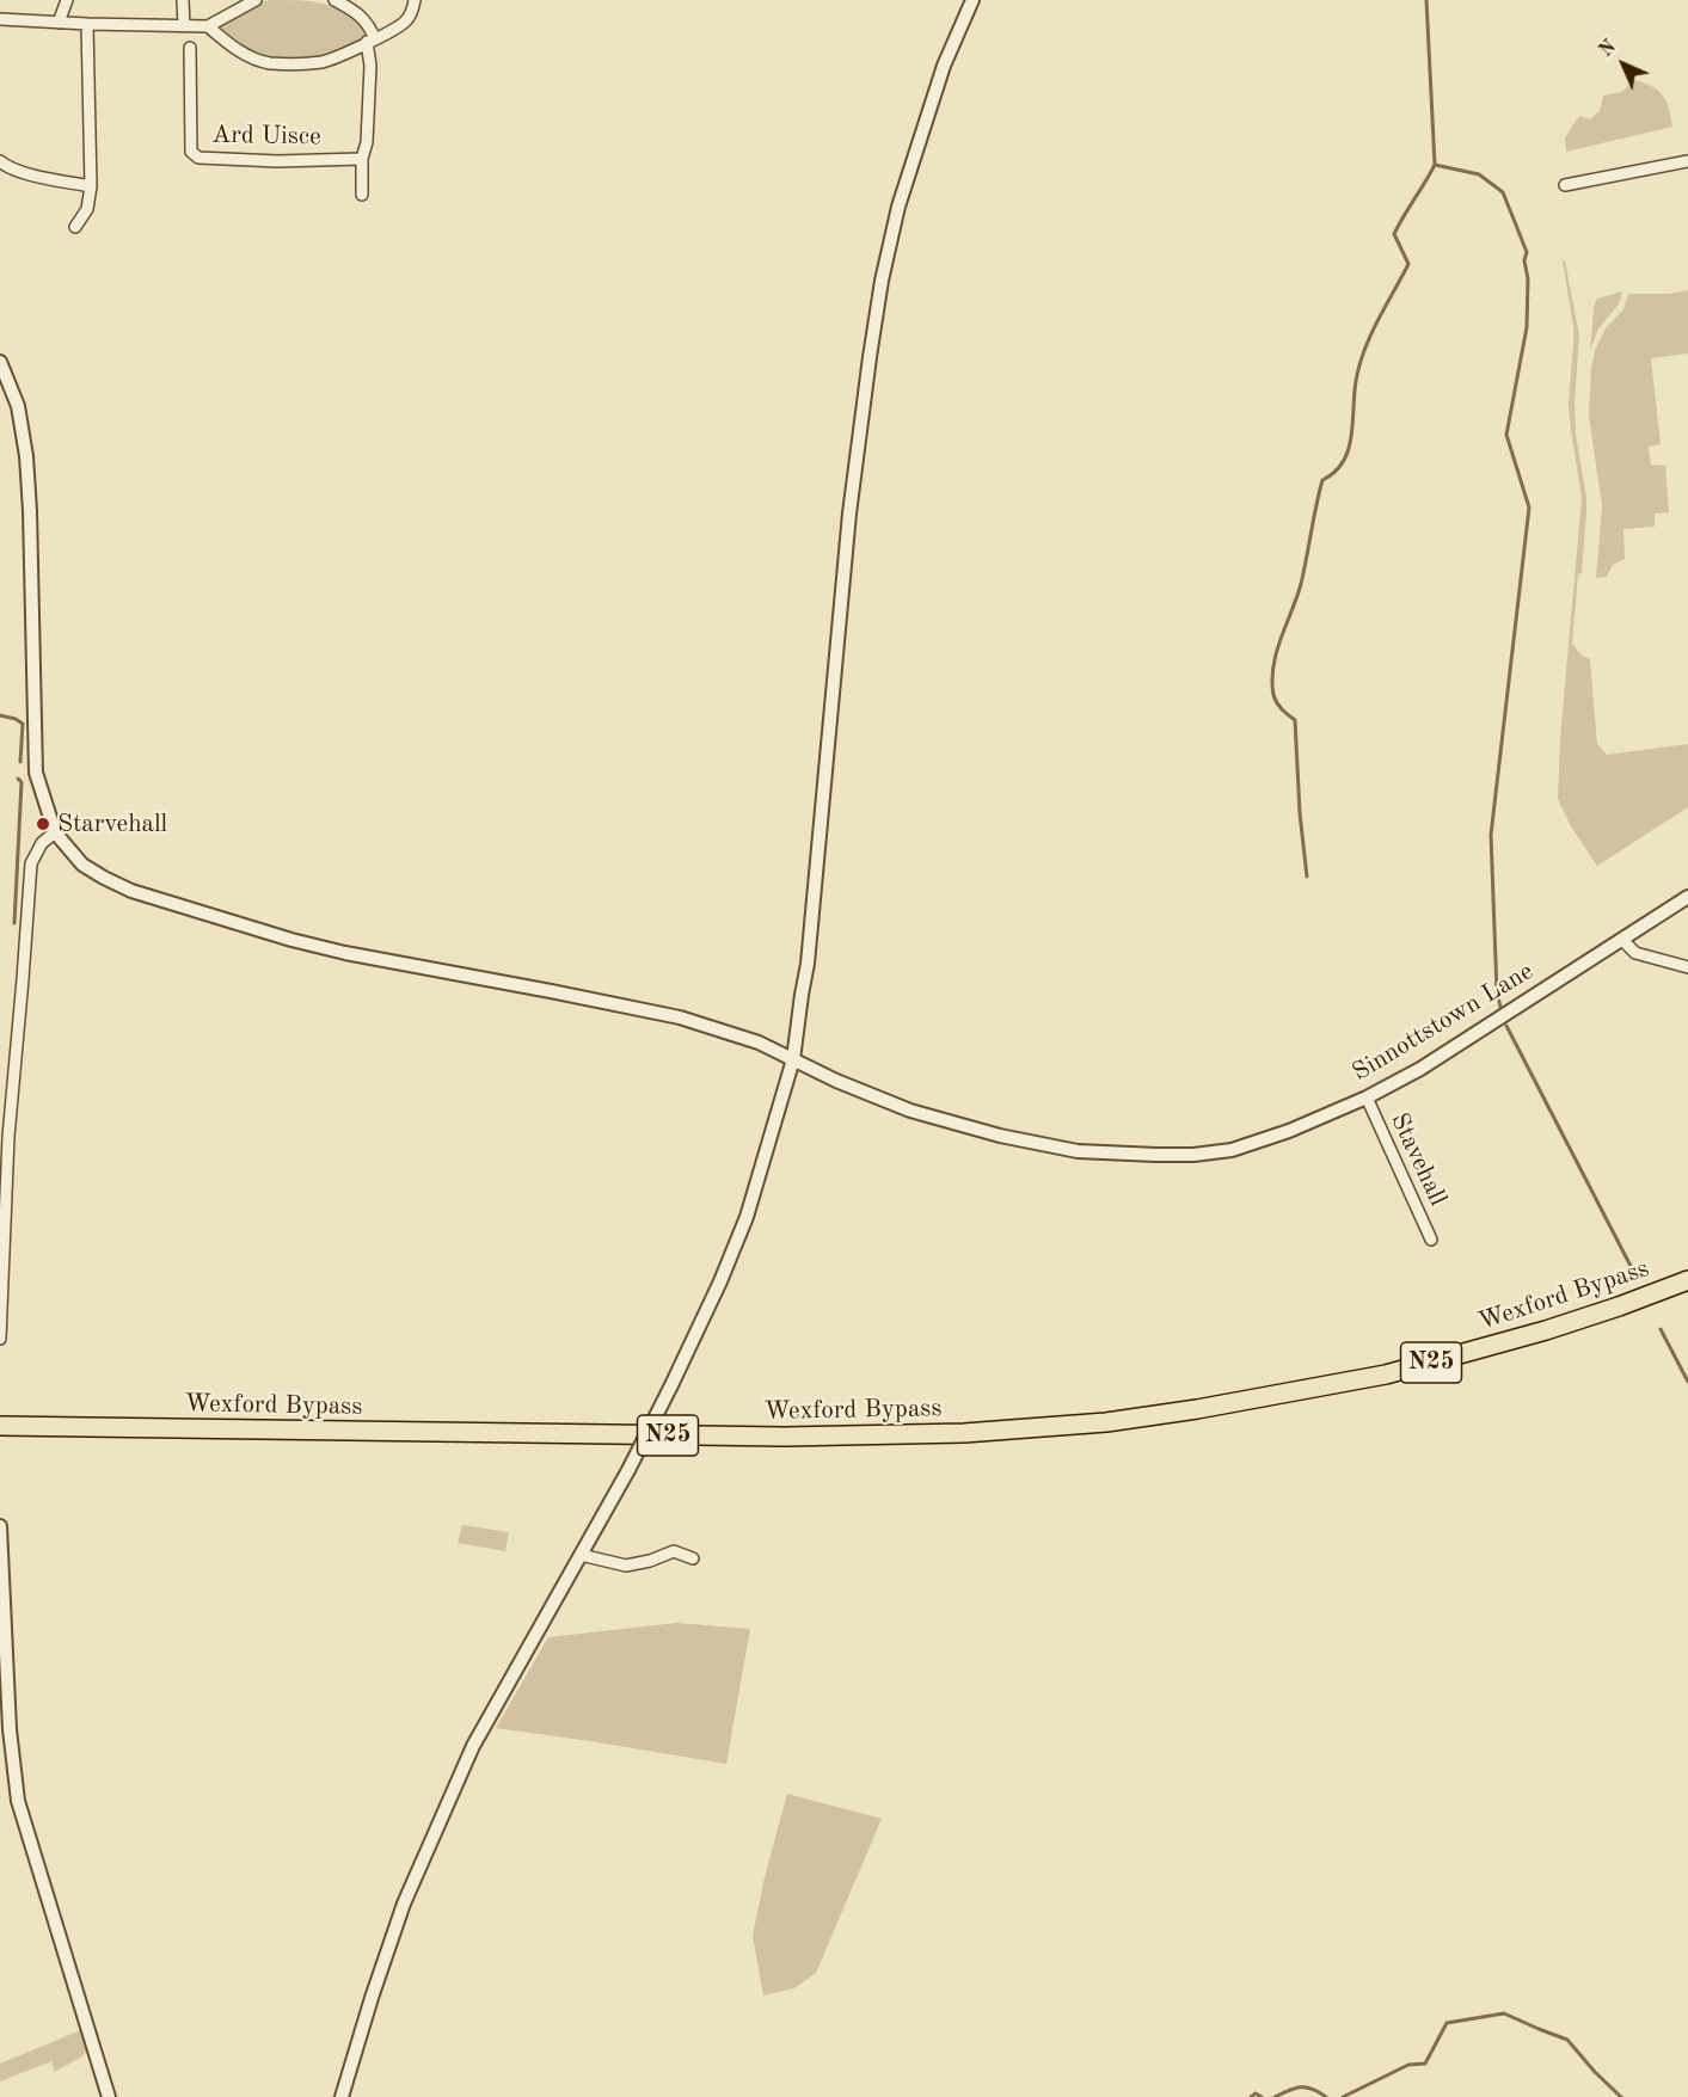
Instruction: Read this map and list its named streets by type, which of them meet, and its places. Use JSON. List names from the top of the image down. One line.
{"streets":{"highway":["Wexford Bypass","N25"],"street":["Ard Uisce","Sinnottstown Lane","Stavehall"]},"crossings":[["Sinnottstown Lane","Stavehall"]],"places":["Starvehall"],"north":"top left"}
